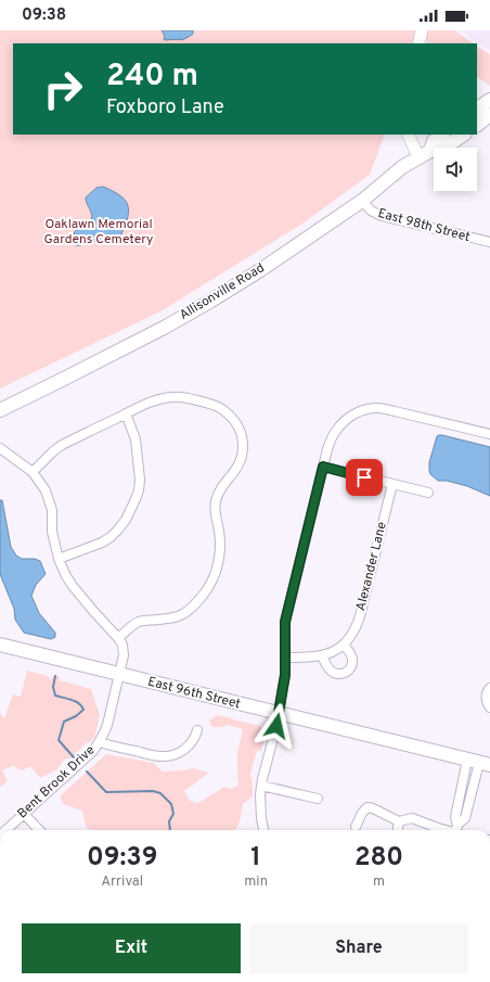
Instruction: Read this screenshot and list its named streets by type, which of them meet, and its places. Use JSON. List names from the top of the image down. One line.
{"streets":{"main road":["Allisonville Road","East 96th Street"],"street":["East 98th Street","Alexander Lane","Bent Brook Drive"]},"crossings":[["East 98th Street","Allisonville Road"],["East 96th Street","Bent Brook Drive"]],"parks":["Oaklawn Memorial Gardens Cemetery"],"page":{"status":"09:38","turn":["240 m","Foxboro Lane"],"eta":["09:39","Arrival","1","min","280","m"],"buttons":["Exit","Share"]}}
